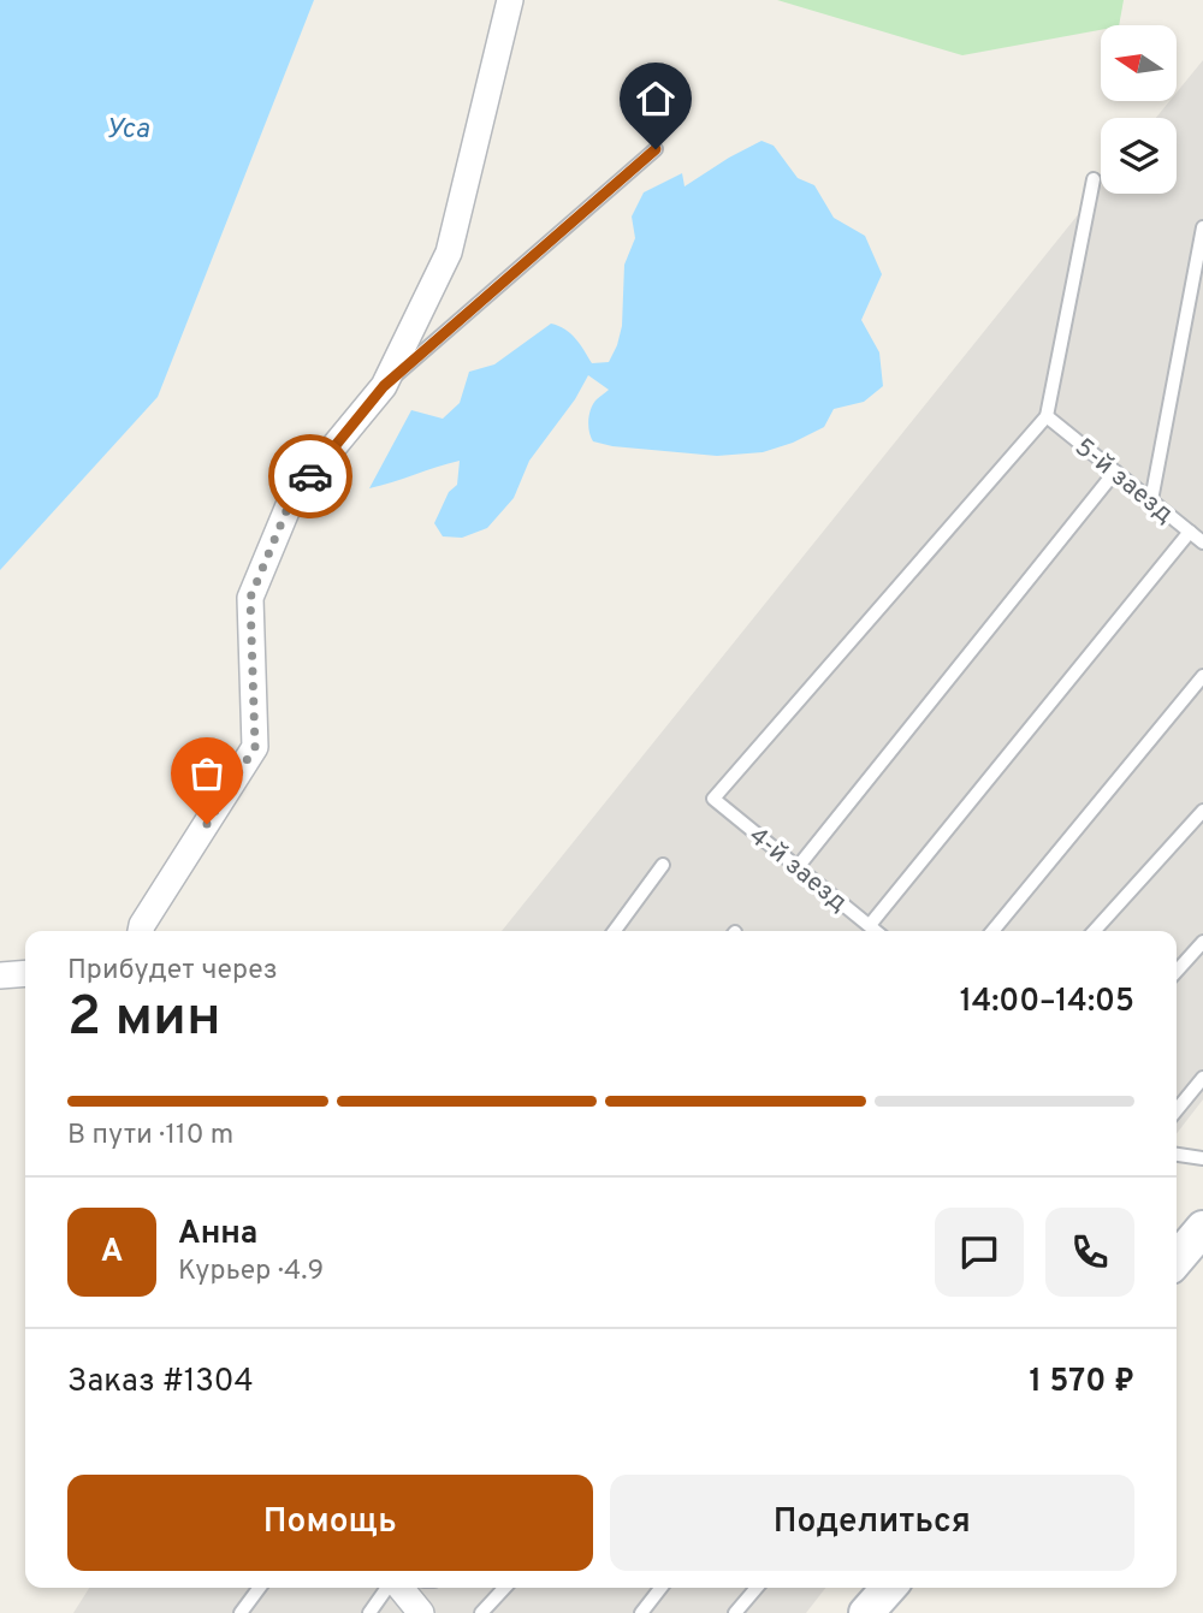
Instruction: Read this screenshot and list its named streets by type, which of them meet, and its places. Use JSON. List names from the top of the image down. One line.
{"streets":{"lane":["5-й заезд","4-й заезд"]},"crossings":[["5-й заезд","4-й заезд"]],"water":["Уса"],"north":"left","page":{"heading":["2 мин","Прибудет через","14:00–14:05"],"panel":["Анна","Курьер · 4.9","Заказ #1304","1 570 ₽"],"bar":"В пути · 110 m","round":"А","buttons":["Помощь","Поделиться"]}}
